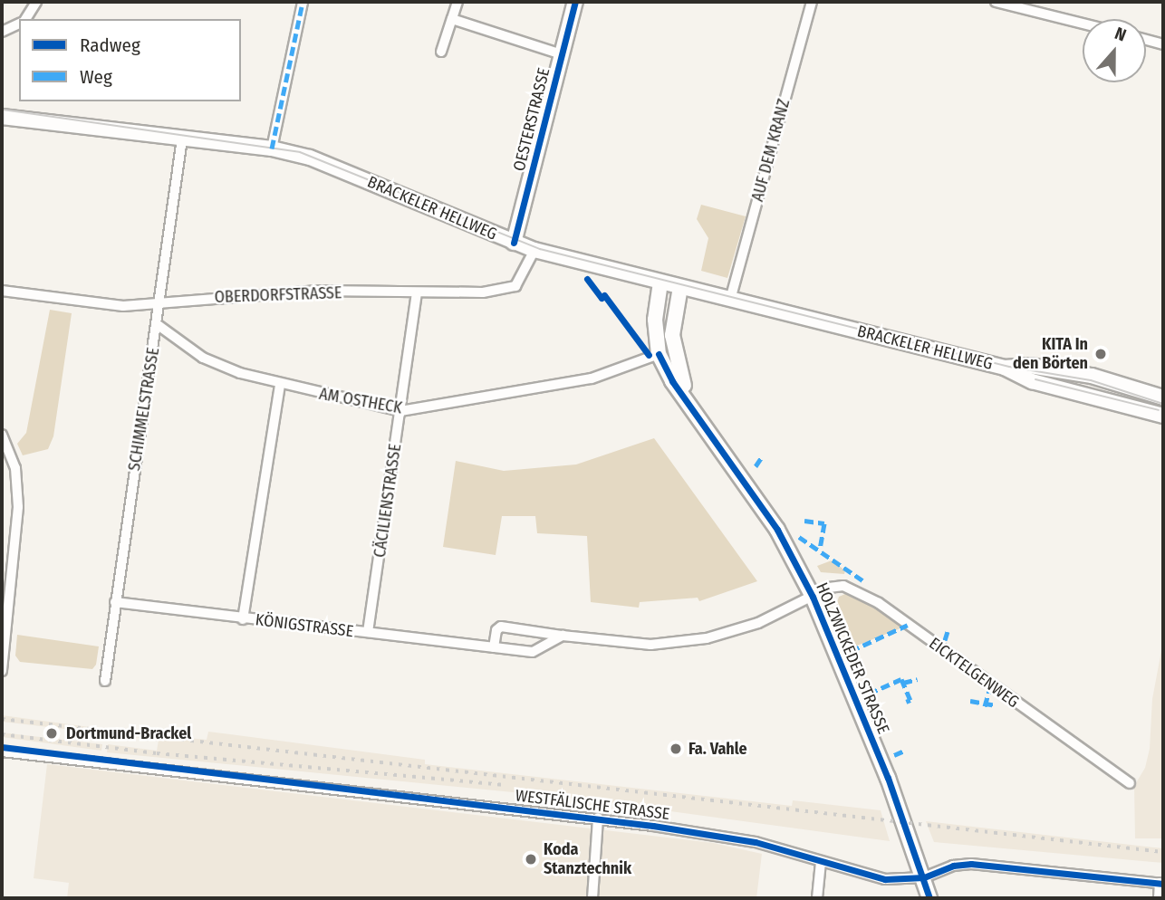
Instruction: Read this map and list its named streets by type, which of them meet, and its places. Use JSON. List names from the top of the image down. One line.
{"streets":{"main road":["OESTERSTRASSE","BRACKELER HELLWEG","HOLZWICKEDER STRASSE"],"street":["AUF DEM KRANZ","OBERDORFSTRASSE","AM OSTHECK","SCHIMMELSTRASSE","CÄCILIENSTRASSE","KÖNIGSTRASSE","EICKTELGENWEG","WESTFÄLISCHE STRASSE"]},"crossings":[["OESTERSTRASSE","BRACKELER HELLWEG"],["AUF DEM KRANZ","BRACKELER HELLWEG"],["BRACKELER HELLWEG","OBERDORFSTRASSE"],["BRACKELER HELLWEG","SCHIMMELSTRASSE"],["BRACKELER HELLWEG","HOLZWICKEDER STRASSE"],["OBERDORFSTRASSE","SCHIMMELSTRASSE"],["OBERDORFSTRASSE","CÄCILIENSTRASSE"],["AM OSTHECK","SCHIMMELSTRASSE"],["AM OSTHECK","CÄCILIENSTRASSE"],["AM OSTHECK","HOLZWICKEDER STRASSE"],["SCHIMMELSTRASSE","KÖNIGSTRASSE"],["CÄCILIENSTRASSE","KÖNIGSTRASSE"],["HOLZWICKEDER STRASSE","EICKTELGENWEG"],["HOLZWICKEDER STRASSE","WESTFÄLISCHE STRASSE"]],"places":["KITA In den Börten","Dortmund-Brackel","Fa. Vahle","Koda Stanztechnik"],"legend":["Radweg","Weg"],"north":"top"}
